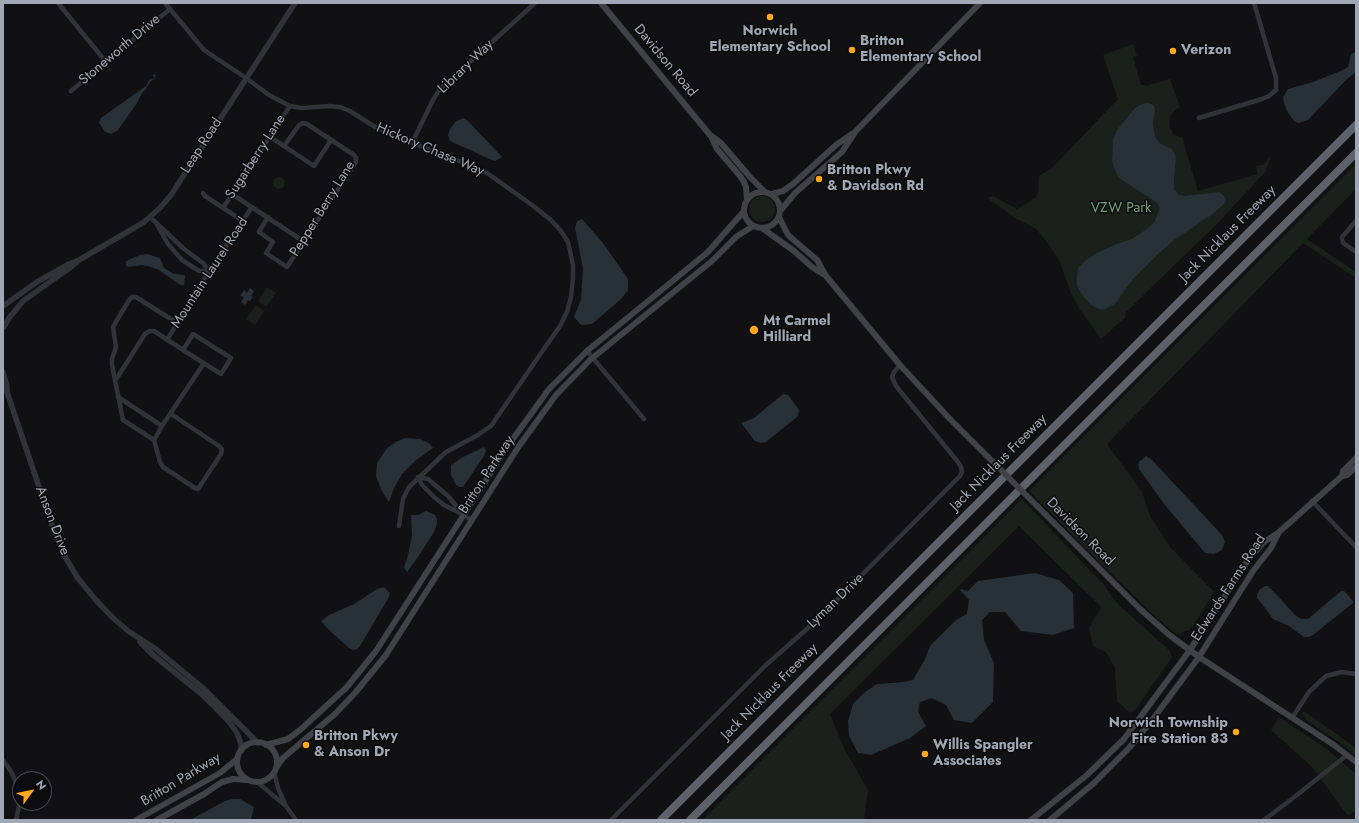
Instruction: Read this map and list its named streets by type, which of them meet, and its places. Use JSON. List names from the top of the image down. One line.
{"streets":{"highway":["Jack Nicklaus Freeway"],"main road":["Davidson Road","Britton Parkway","Edwards Farms Road"],"street":["Stoneworth Drive","Library Way","Leap Road","Hickory Chase Way","Sugarberry Lane","Pepper Berry Lane","Mountain Laurel Road","Anson Drive","Lyman Drive"]},"crossings":[["Stoneworth Drive","Hickory Chase Way"],["Davidson Road","Britton Parkway"],["Davidson Road","Edwards Farms Road"],["Davidson Road","Lyman Drive"],["Library Way","Hickory Chase Way"],["Leap Road","Hickory Chase Way"],["Hickory Chase Way","Sugarberry Lane"],["Britton Parkway","Anson Drive"]],"parks":["VZW Park"],"places":["Norwich Elementary School","Britton Elementary School","Verizon","Britton Pkwy & Davidson Rd","Mt Carmel Hilliard","Norwich Township Fire Station 83","Britton Pkwy & Anson Dr","Willis Spangler Associates"],"north":"top right"}
